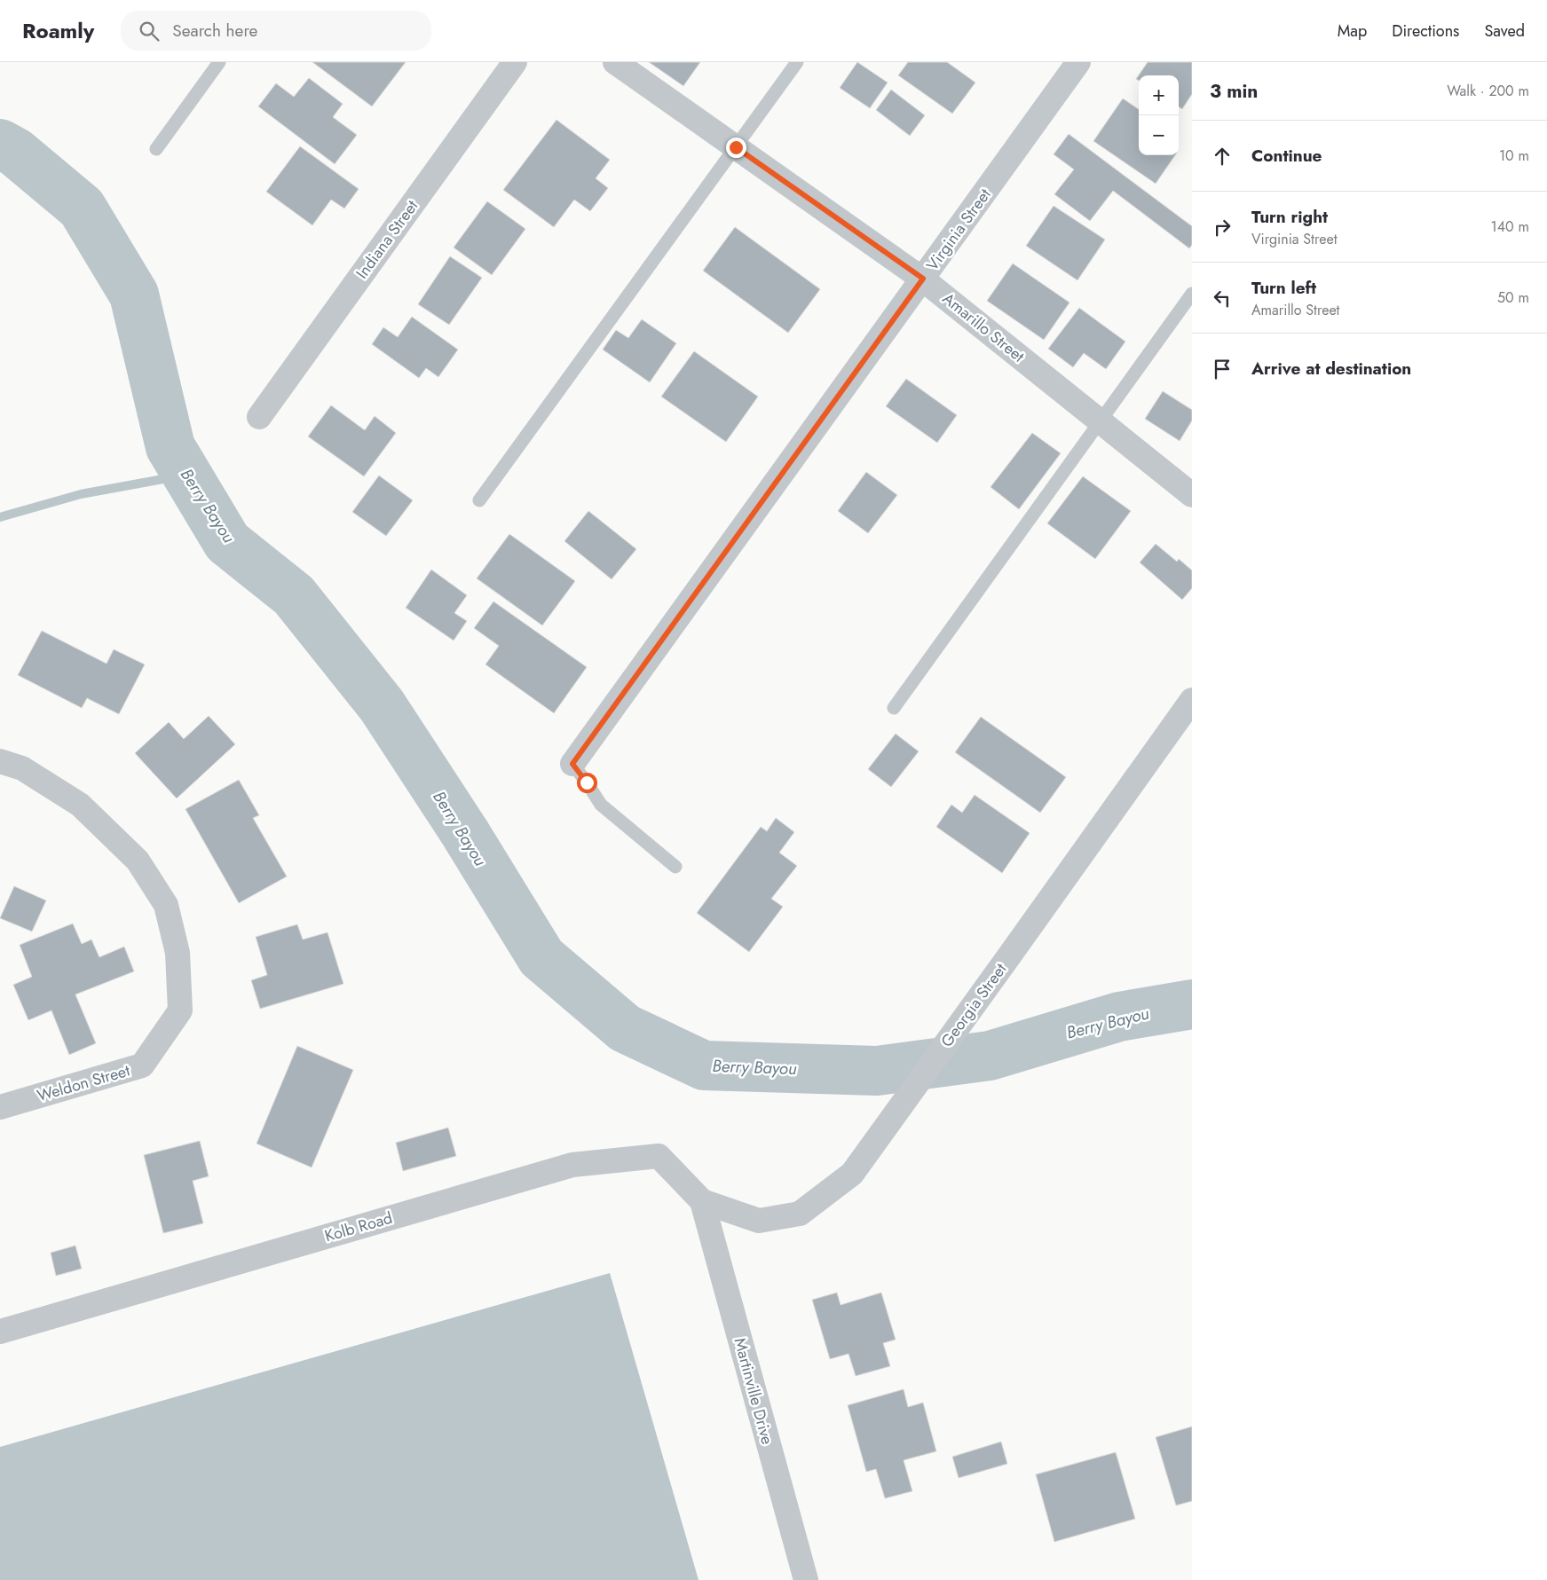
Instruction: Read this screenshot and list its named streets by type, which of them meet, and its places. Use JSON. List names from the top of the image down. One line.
{"streets":{"street":["Virginia Street","Indiana Street","Amarillo Street","Georgia Street","Weldon Street","Kolb Road","Martinville Drive"]},"crossings":[["Virginia Street","Amarillo Street"],["Georgia Street","Kolb Road"],["Georgia Street","Martinville Drive"],["Kolb Road","Martinville Drive"]],"water":["Berry Bayou"],"page":{"header":"Roamly","search":"Search here","nav":["Map","Directions","Saved"],"heading":["3 min","Walk · 200 m"],"map_buttons":["+","−"],"list":[["Continue","10 m"],["Turn right","Virginia Street","140 m"],["Turn left","Amarillo Street","50 m"],"Arrive at destination"]}}
